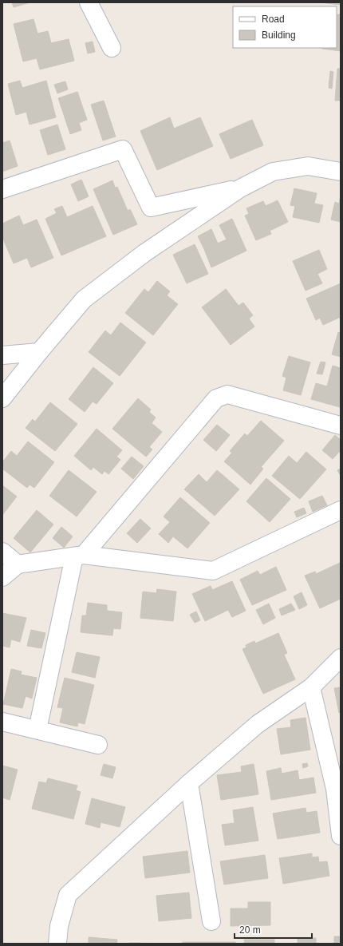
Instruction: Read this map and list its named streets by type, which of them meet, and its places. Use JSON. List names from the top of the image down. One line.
{"legend":["Road","Building"],"scale_bar":"20 m"}
